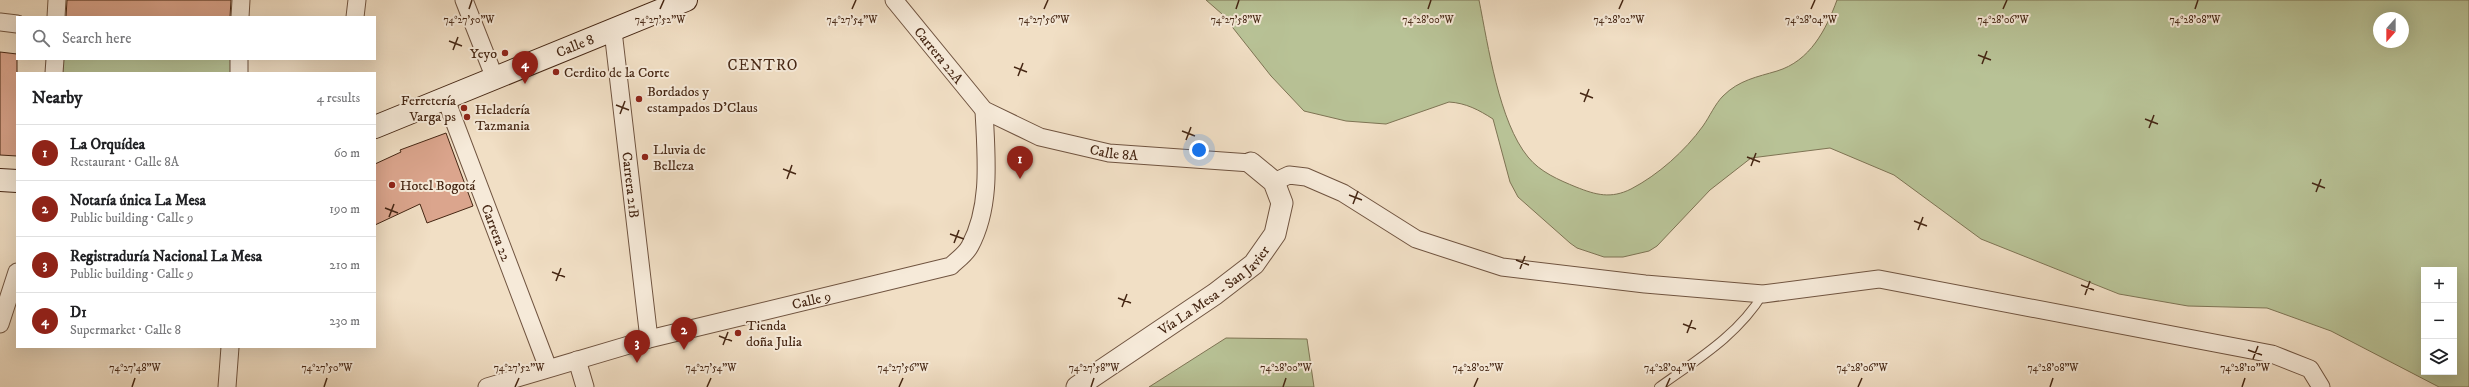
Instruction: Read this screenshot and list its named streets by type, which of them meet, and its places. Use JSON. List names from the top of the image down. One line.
{"streets":{"main road":["Calle 8"],"street":["Carrera 22A","Calle 8A","Carrera 21B","Carrera 22","Vía La Mesa - San Javier","Calle 9"]},"crossings":[["Calle 8","Carrera 21B"],["Calle 8","Carrera 22"],["Carrera 22A","Calle 8A"],["Carrera 22A","Calle 9"],["Calle 8A","Vía La Mesa - San Javier"],["Calle 8A","Calle 9"],["Carrera 21B","Calle 9"],["Carrera 22","Calle 9"]],"districts":["CENTRO"],"places":["Yeyo","Cerdito de la Corte","Bordados y estampados D’Claus","Ferretería Varga ps","Heladería Tazmania","Lluvia de Belleza","Hotel Bogotá","Tienda doña Julia"],"north":"bottom","page":{"search":"Search here","pins":["4","1","2","3"],"heading":["Nearby","4 results"],"list":[{"mark":"1","name":"La Orquídea","note":"Restaurant · Calle 8A","value":"60 m"},{"mark":"2","name":"Notaría única La Mesa","note":"Public building · Calle 9","value":"190 m"},{"mark":"3","name":"Registraduría Nacional La Mesa","note":"Public building · Calle 9","value":"210 m"},{"mark":"4","name":"D1","note":"Supermarket · Calle 8","value":"230 m"}],"map_buttons":["+","−"]},"coordinates":["74°27'50\"W","74°27'52\"W","74°27'54\"W","74°27'56\"W","74°27'58\"W","74°28'00\"W","74°28'02\"W","74°28'04\"W","74°28'06\"W","74°28'08\"W","74°27'48\"W","74°28'10\"W"]}
